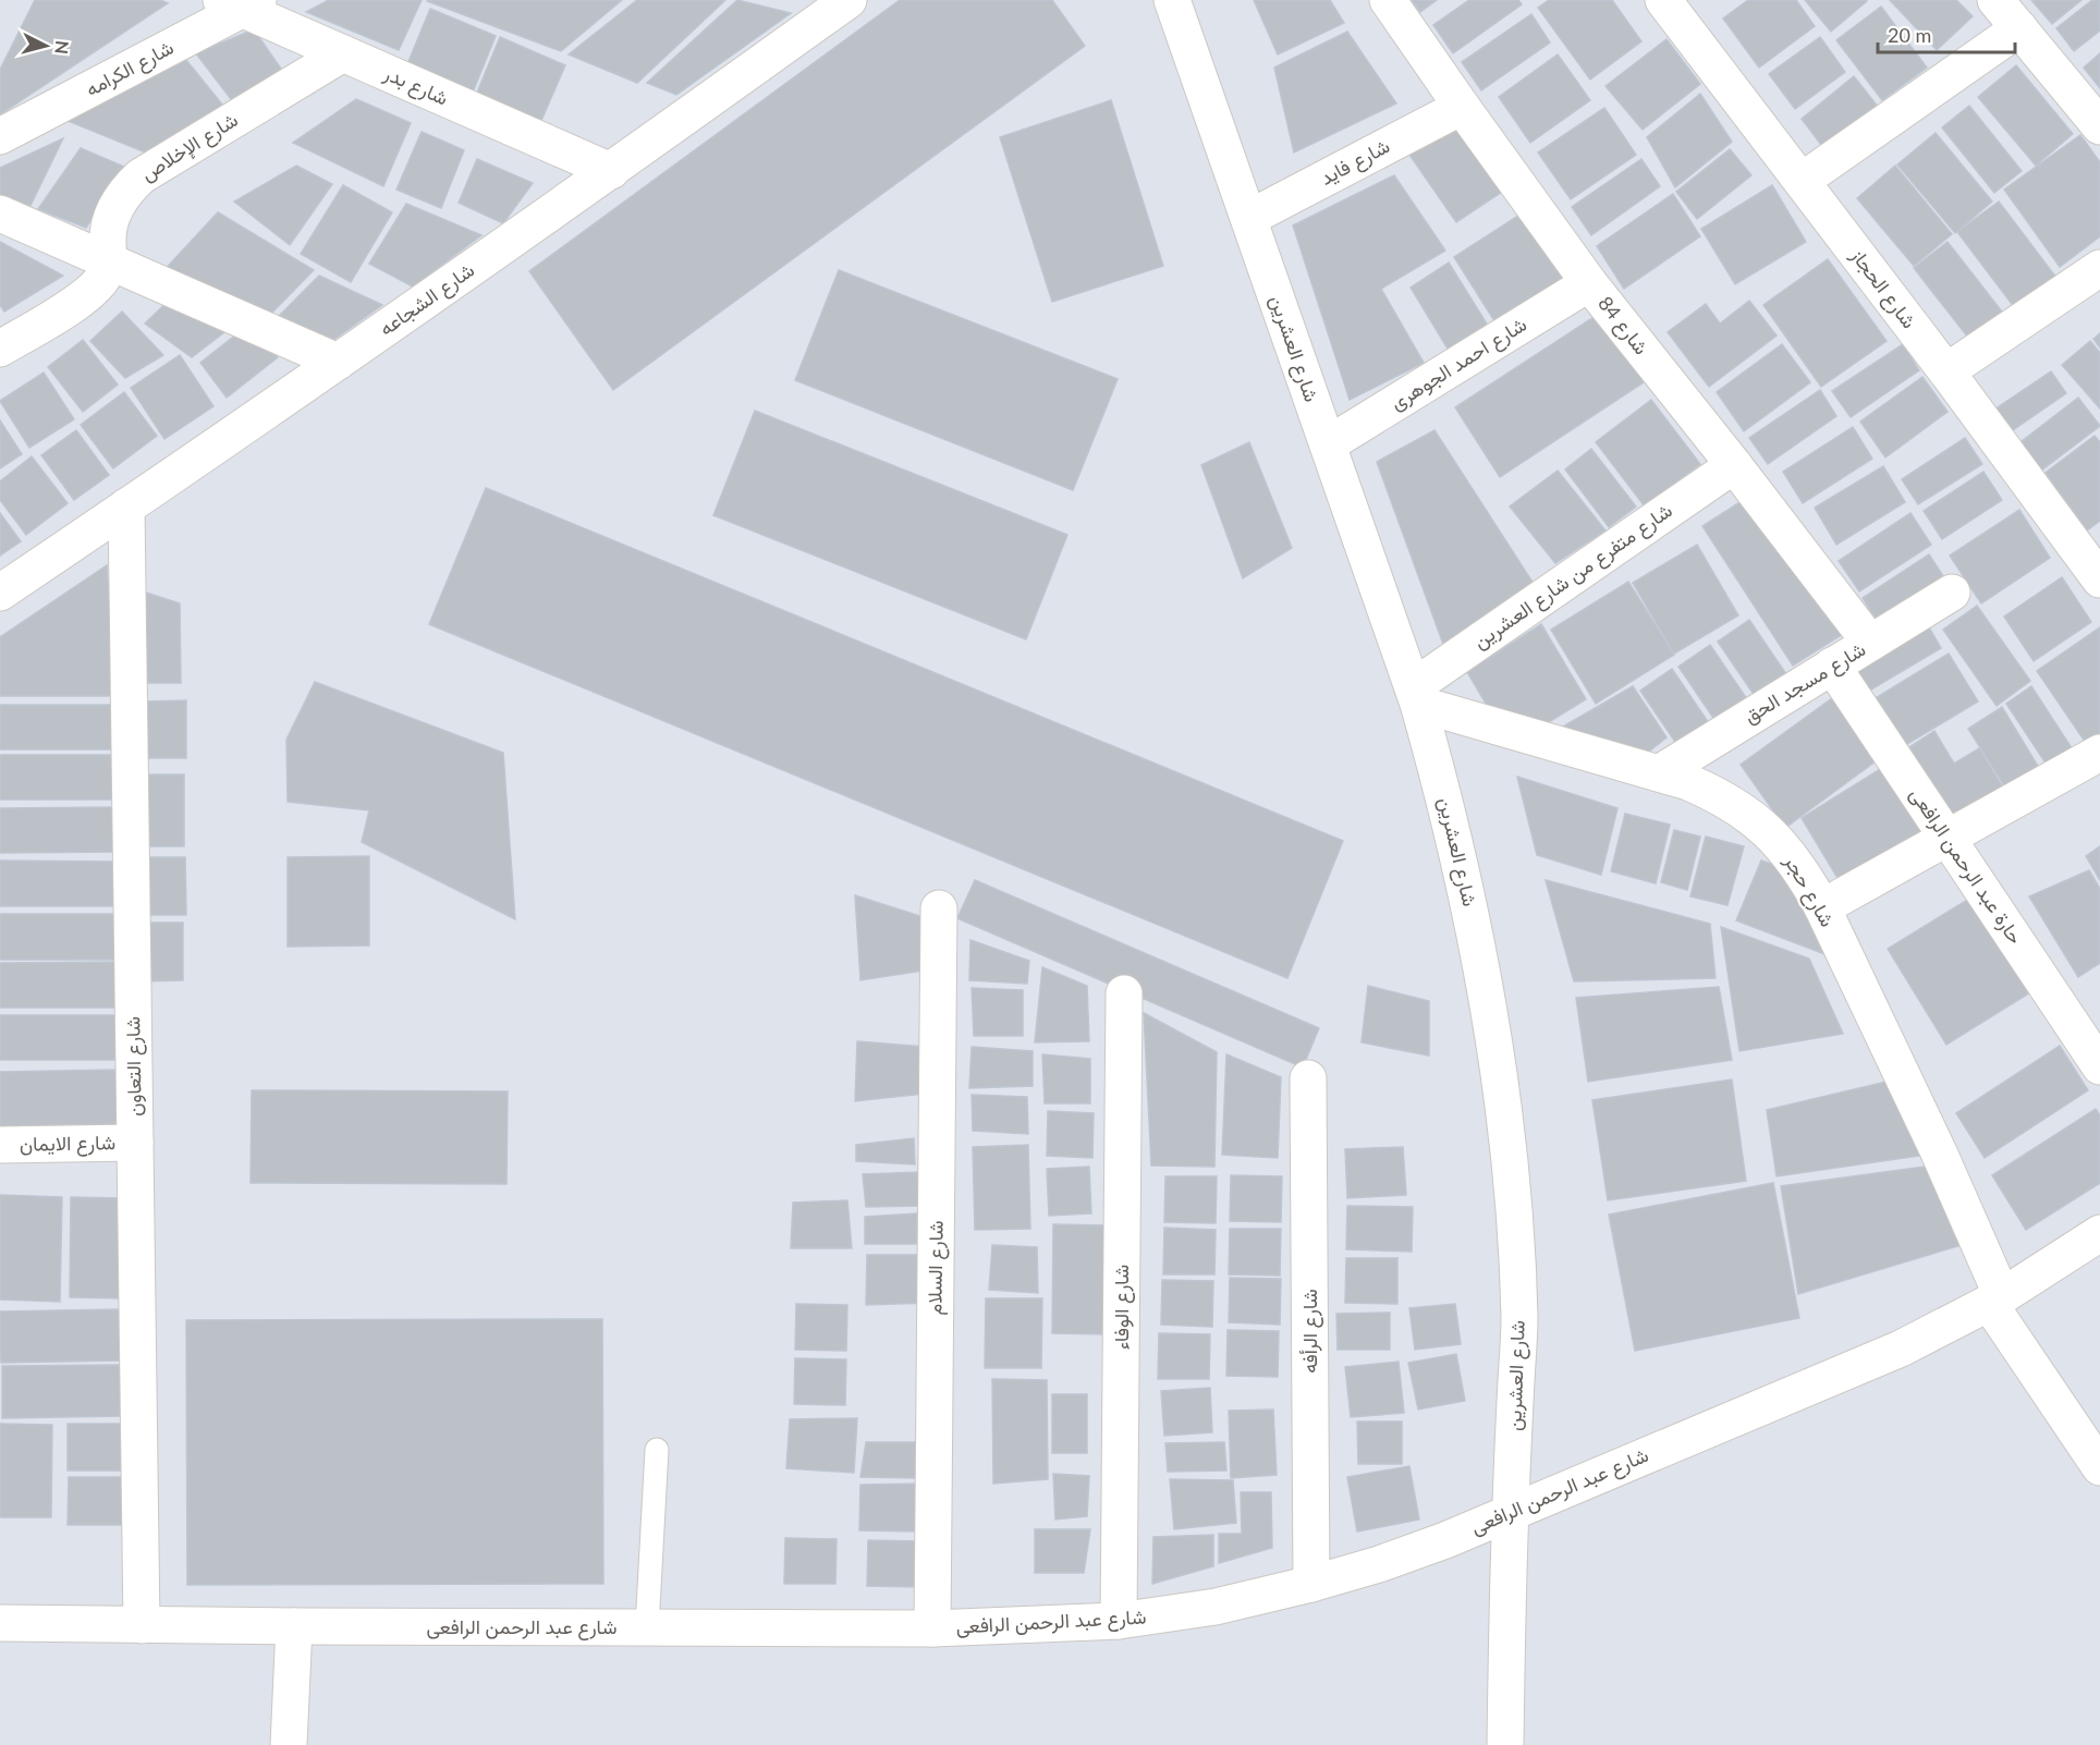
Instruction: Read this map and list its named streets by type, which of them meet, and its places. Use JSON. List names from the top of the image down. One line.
{"streets":{"street":["شارع الكرامه","شارع بدر","شارع الإخلاص","شارع فايد","شارع الحجاز","شارع الشجاعه","شارع 84","شارع العشرين","شارع احمد الجوهرى","شارع متفرع من شارع العشرين","شارع مسجد الحق","حارة عبد الرحمن الرافعى","شارع حجر","شارع التعاون","شارع الايمان","شارع السلام","شارع الوفاء","شارع الرأفه","شارع عبد الرحمن الرافعى"]},"crossings":[["شارع الكرامه","شارع بدر"],["شارع بدر","شارع الإخلاص"],["شارع بدر","شارع الشجاعه"],["شارع فايد","شارع 84"],["شارع فايد","شارع العشرين"],["شارع الشجاعه","شارع التعاون"],["شارع 84","شارع احمد الجوهرى"],["شارع 84","شارع متفرع من شارع العشرين"],["شارع 84","شارع مسجد الحق"],["شارع العشرين","شارع احمد الجوهرى"],["شارع العشرين","شارع متفرع من شارع العشرين"],["شارع العشرين","شارع حجر"],["شارع العشرين","شارع عبد الرحمن الرافعى"],["شارع متفرع من شارع العشرين","شارع حجر"],["شارع مسجد الحق","حارة عبد الرحمن الرافعى"],["شارع مسجد الحق","شارع حجر"],["شارع حجر","شارع عبد الرحمن الرافعى"],["شارع التعاون","شارع الايمان"],["شارع التعاون","شارع عبد الرحمن الرافعى"],["شارع السلام","شارع عبد الرحمن الرافعى"],["شارع الوفاء","شارع عبد الرحمن الرافعى"],["شارع الرأفه","شارع عبد الرحمن الرافعى"]],"scale_bar":"20 m","north":"right"}
